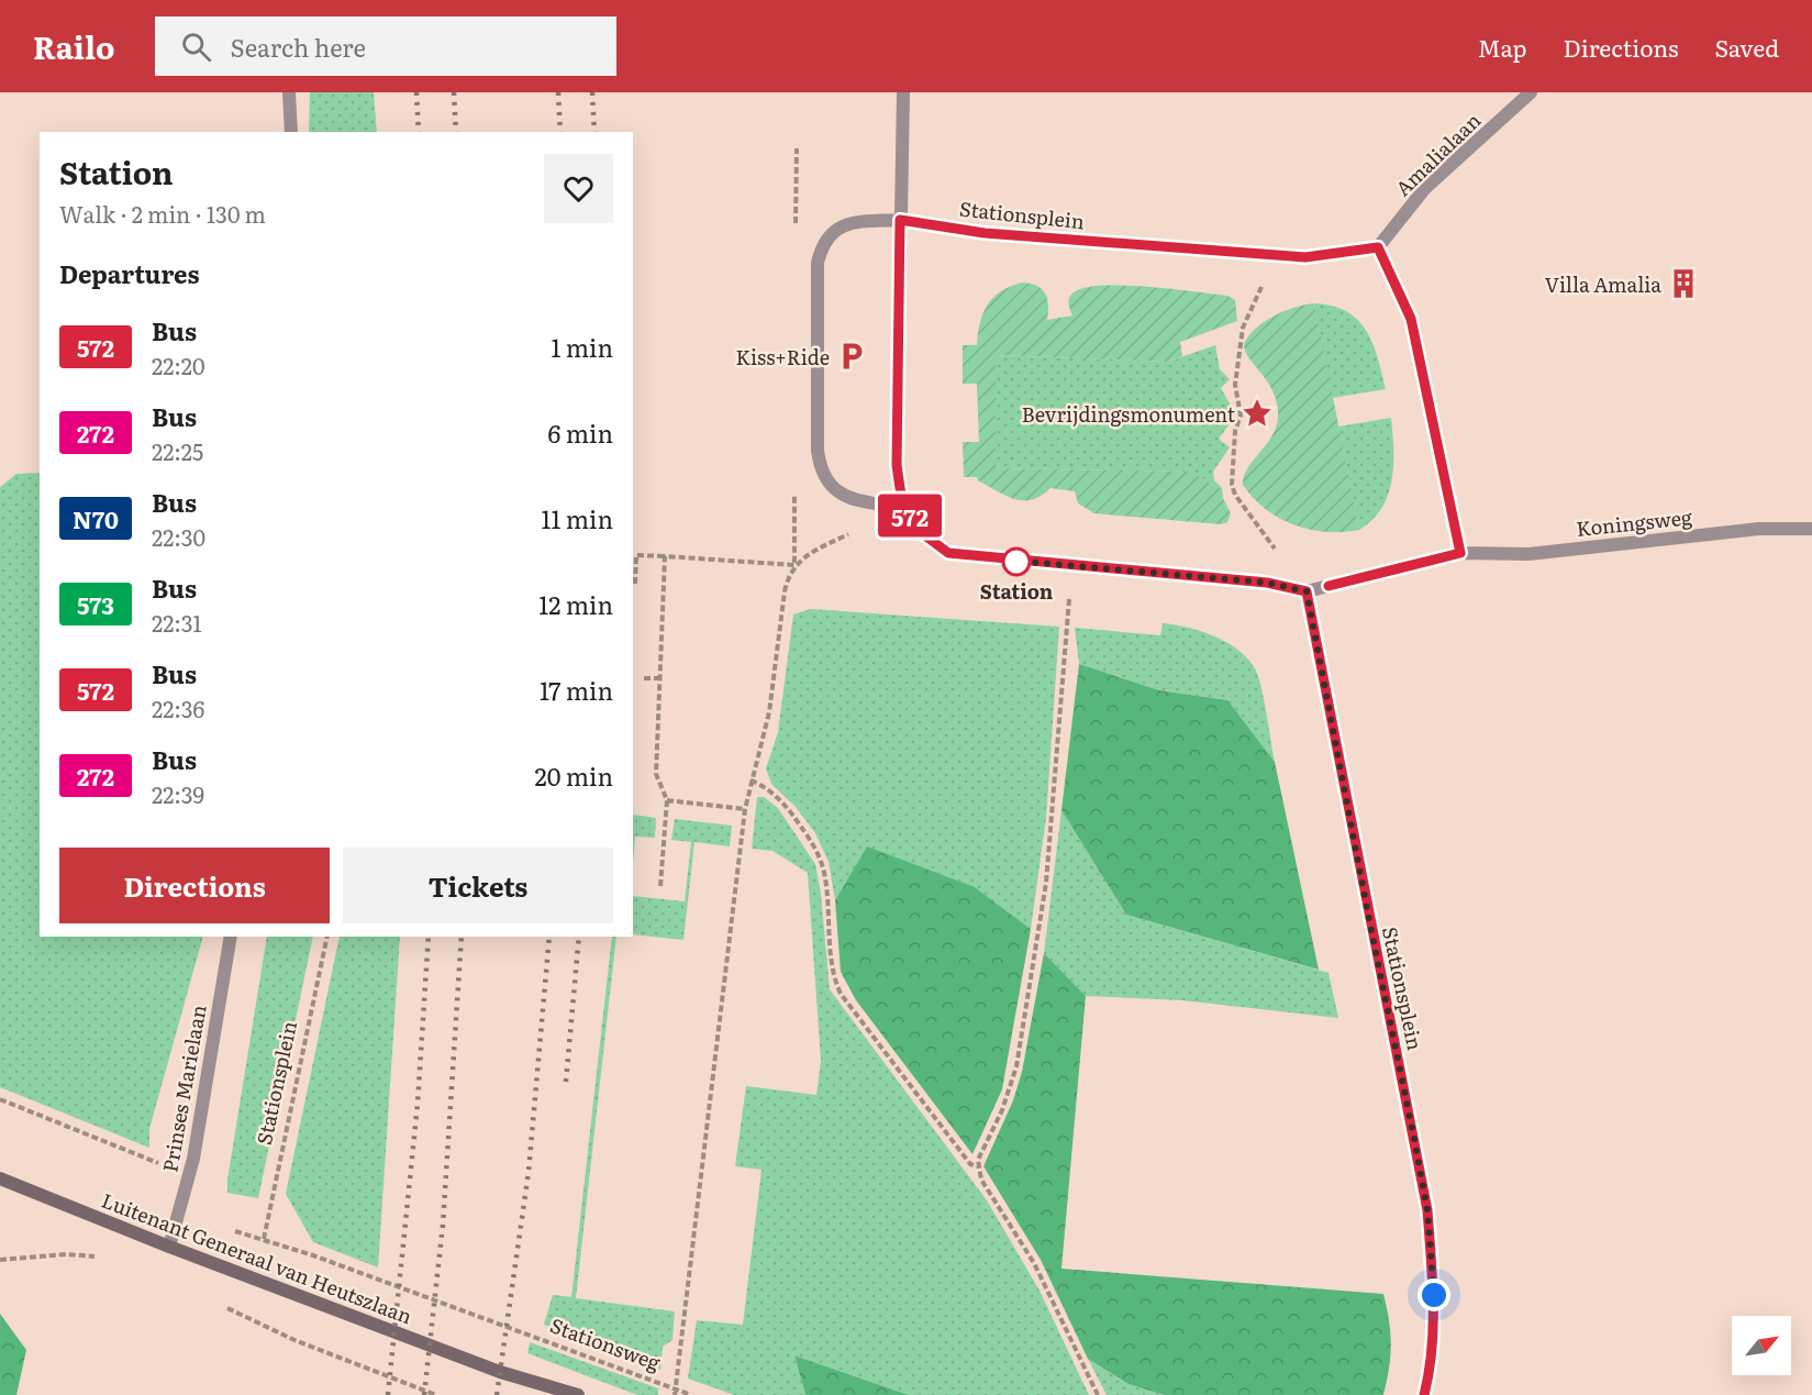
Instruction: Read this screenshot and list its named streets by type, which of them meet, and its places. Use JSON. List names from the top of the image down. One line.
{"streets":{"main road":["Luitenant Generaal van Heutszlaan"],"street":["Amalialaan","Stationsplein","Koningsweg","Prinses Marielaan"],"path":["Stationsweg"]},"crossings":[["Amalialaan","Stationsplein"],["Stationsplein","Luitenant Generaal van Heutszlaan"],["Prinses Marielaan","Luitenant Generaal van Heutszlaan"],["Luitenant Generaal van Heutszlaan","Stationsweg"]],"places":{"building":["Villa Amalia"],"parking":["Kiss+Ride"],"place":["Bevrijdingsmonument"],"other":["Station"]},"lines":["bus line 572"],"north":"top right","page":{"header":"Railo","search":"Search here","nav":["Map","Directions","Saved"],"on_map":"572","heading":[["Station","Walk · 2 min · 130 m"],"Departures"],"list":[{"mark":"572","name":"Bus","note":"22:20","value":"1 min"},{"mark":"272","name":"Bus","note":"22:25","value":"6 min"},{"mark":"N70","name":"Bus","note":"22:30","value":"11 min"},{"mark":"573","name":"Bus","note":"22:31","value":"12 min"},{"mark":"572","name":"Bus","note":"22:36","value":"17 min"},{"mark":"272","name":"Bus","note":"22:39","value":"20 min"}],"buttons":["Directions","Tickets"]}}
